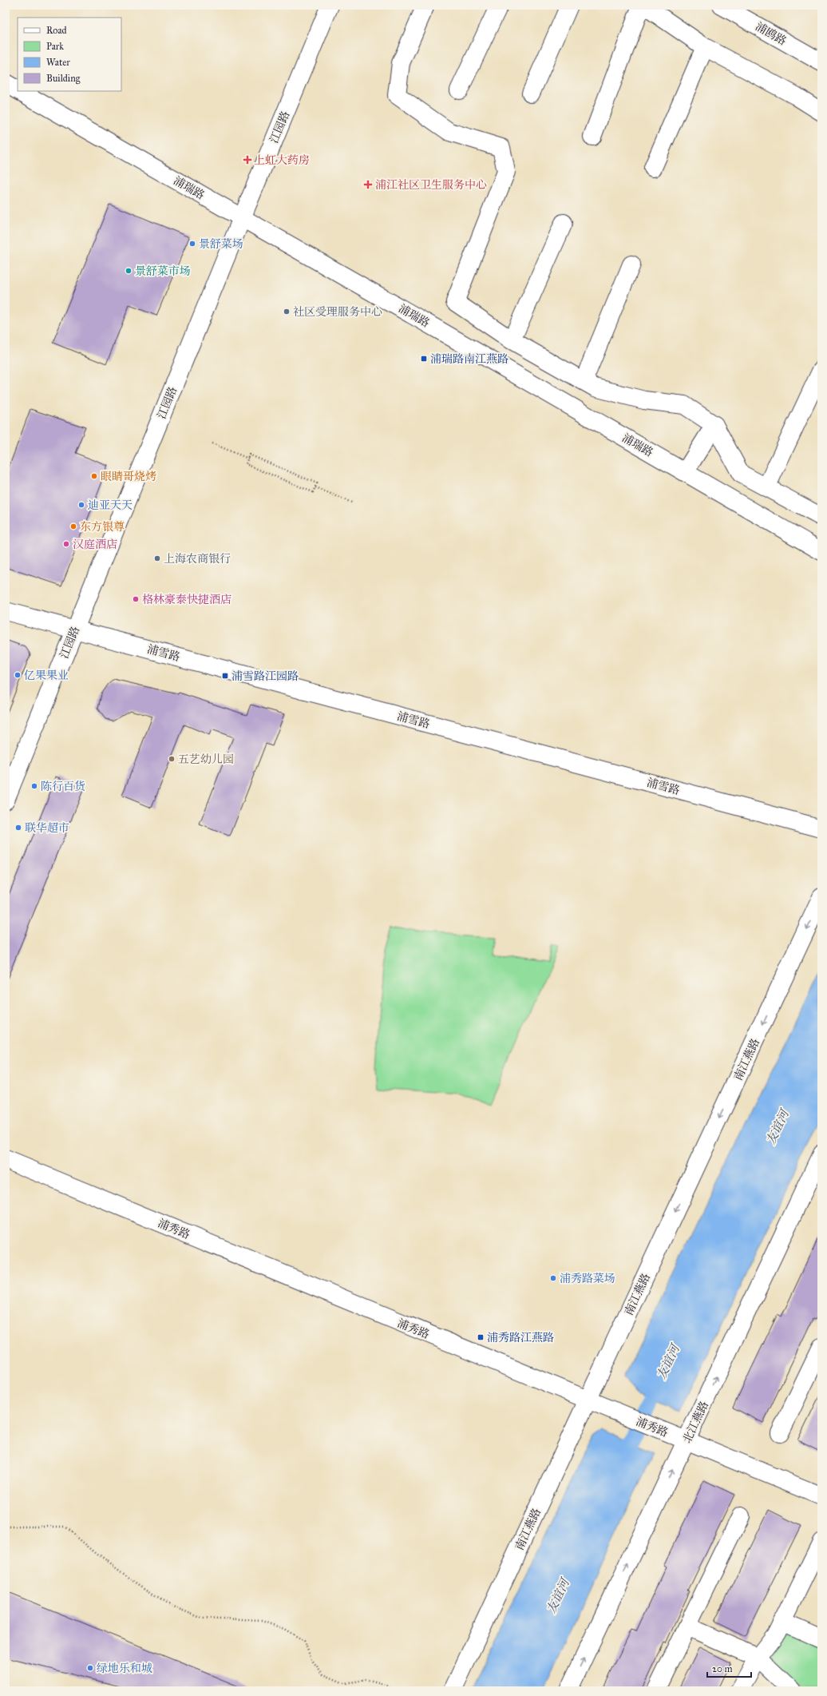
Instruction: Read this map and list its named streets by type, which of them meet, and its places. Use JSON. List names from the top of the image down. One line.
{"streets":{"street":["浦鸥路","江园路","浦瑞路","浦雪路","南江燕路","浦秀路","北江燕路"]},"crossings":[["江园路","浦瑞路"],["江园路","浦雪路"],["南江燕路","浦秀路"],["浦秀路","北江燕路"]],"one_way":["南江燕路"],"water":["友谊河"],"places":{"health":["上虹大药房","浦江社区卫生服务中心"],"other":["景舒菜场","景舒菜市场","社区受理服务中心","眼睛哥烧烤","迪亚天天","东方银尊","汉庭酒店","上海农商银行","格林豪泰快捷酒店","亿果果业","五艺幼儿园","陈行百货","联华超市","浦秀路菜场","绿地乐和城"],"transit":["浦瑞路南江燕路","浦雪路江园路","浦秀路江燕路"]},"legend":["Road","Park","Water","Building"],"scale_bar":"20 m"}
